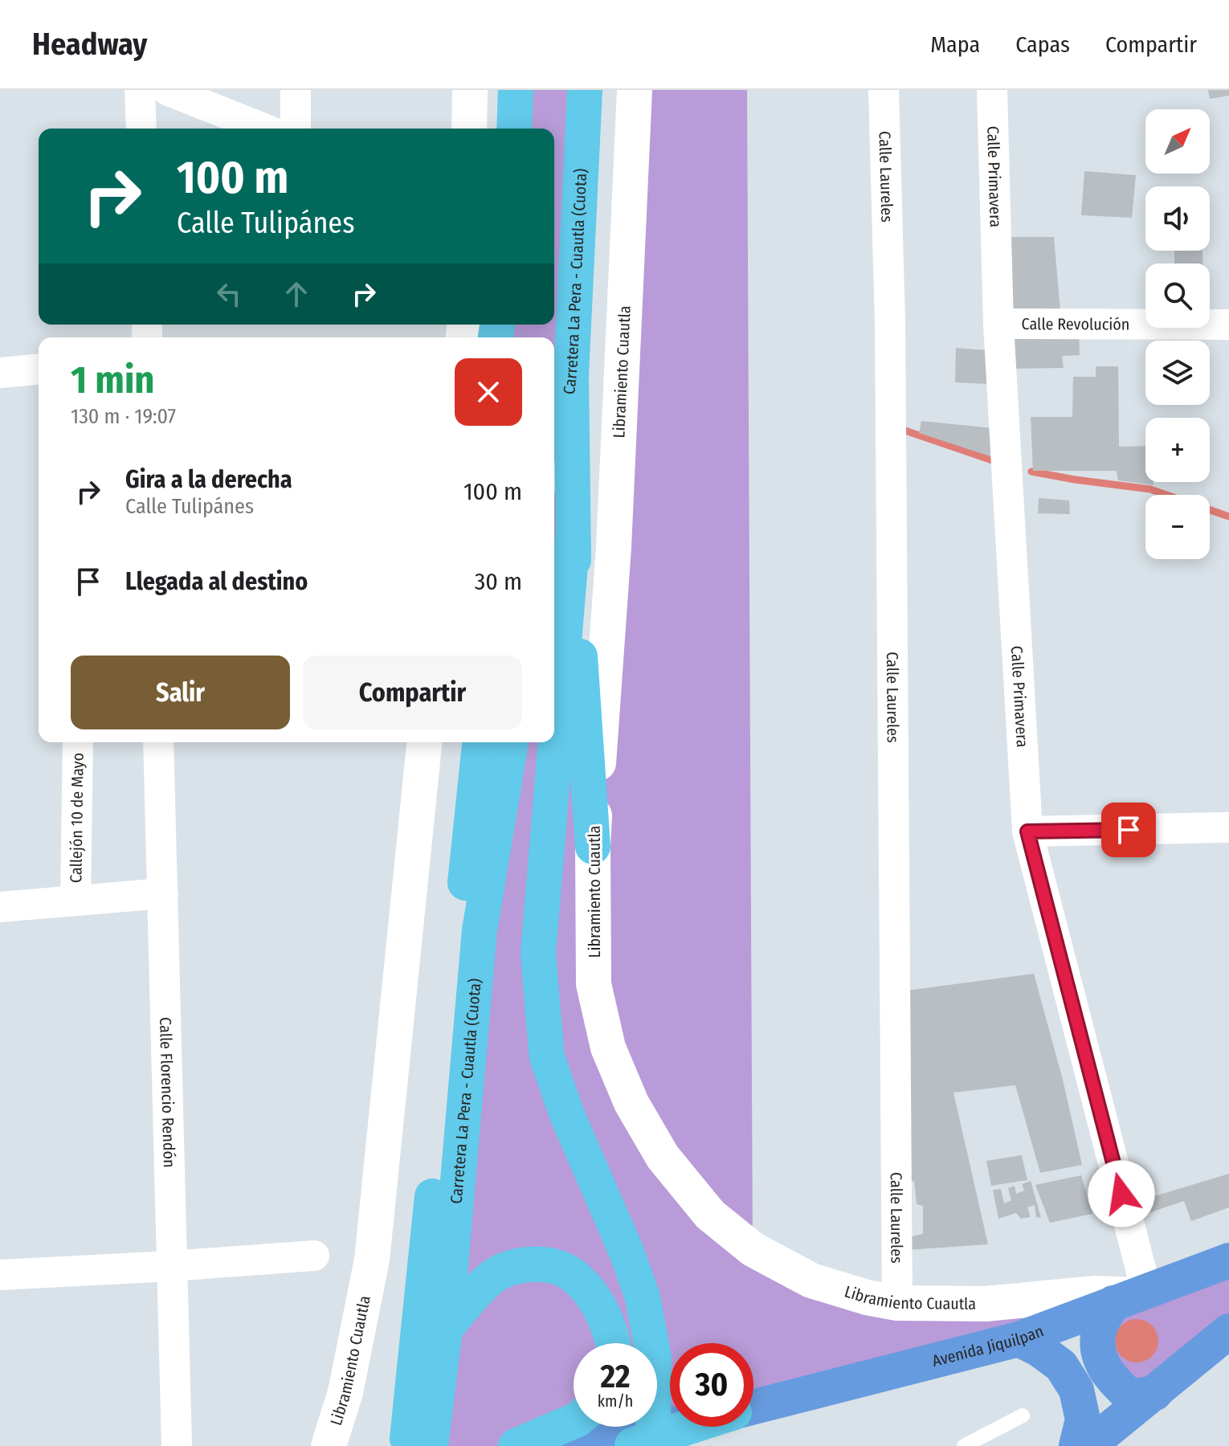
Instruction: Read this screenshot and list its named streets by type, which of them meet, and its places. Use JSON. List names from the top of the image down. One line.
{"streets":{"highway":["Carretera La Pera - Cuautla (Cuota)"],"main road":["Libramiento Cuautla","Avenida Jiquilpan"],"street":["Calle Laureles","Calle Primavera","Calle Revolución","Callejón 10 de Mayo","Calle Florencio Rendón"]},"crossings":[["Calle Laureles","Libramiento Cuautla"],["Calle Primavera","Calle Revolución"],["Calle Primavera","Libramiento Cuautla"],["Calle Primavera","Avenida Jiquilpan"],["Libramiento Cuautla","Avenida Jiquilpan"]],"north":"top right","page":{"header":"Headway","nav":["Mapa","Capas","Compartir"],"map_buttons":["+","−"],"turn":["100 m","Calle Tulipánes"],"heading":["1 min","130 m · 19:07"],"list":[{"name":"Gira a la derecha","note":"Calle Tulipánes","value":"100 m"},{"name":"Llegada al destino","value":"30 m"}],"buttons":["Salir","Compartir"],"speed":"22 km/h","limit":"30"}}
